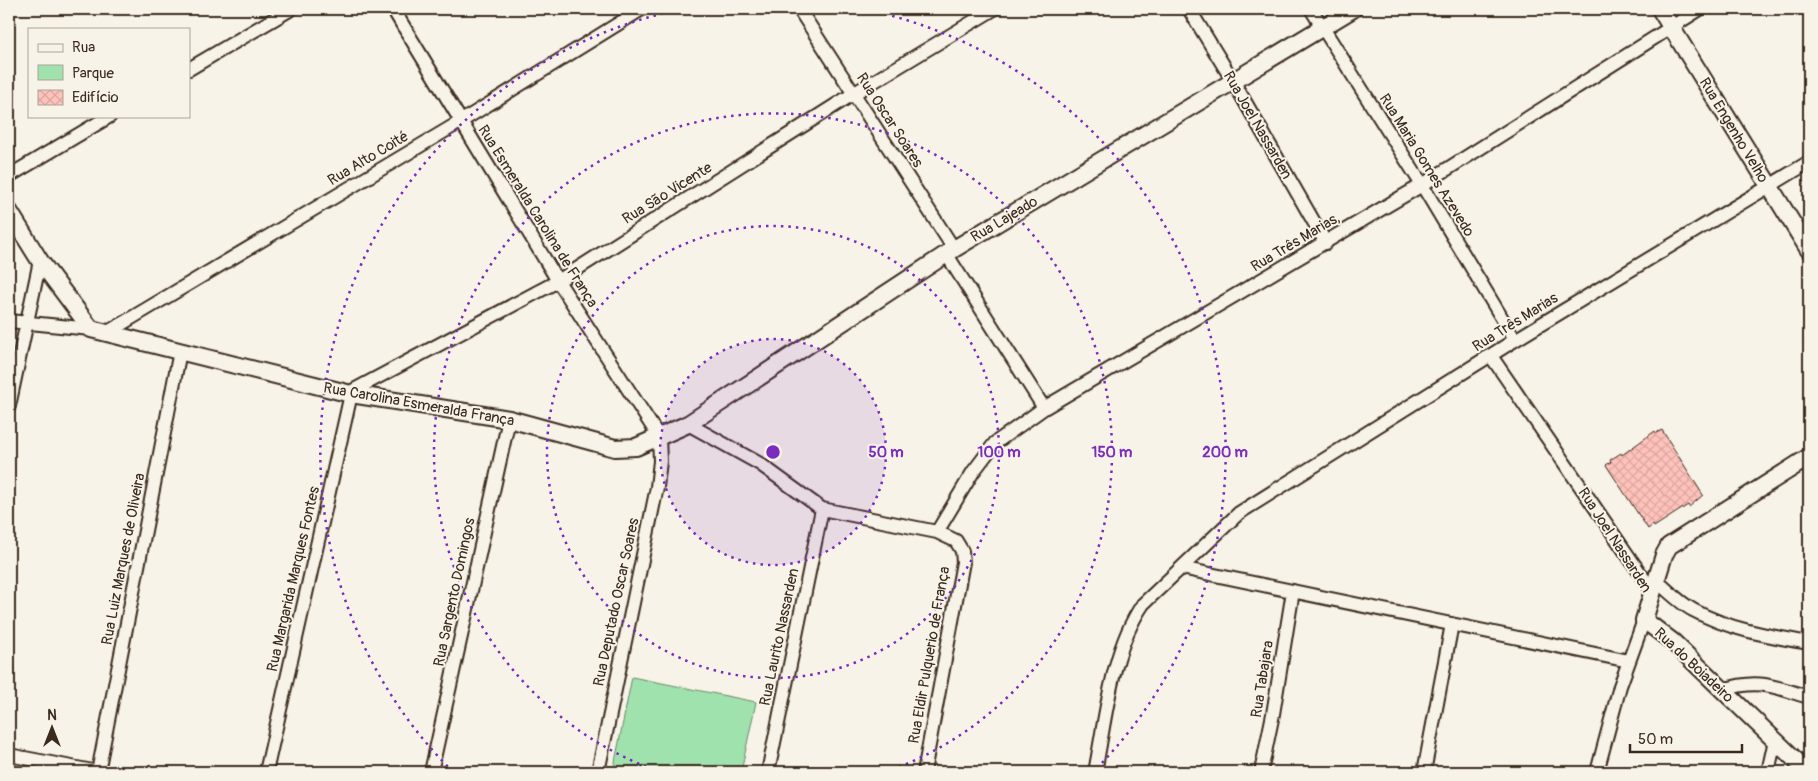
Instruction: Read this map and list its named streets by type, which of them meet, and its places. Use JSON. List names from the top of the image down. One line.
{"streets":{"street":["Rua Oscar Soares","Rua Joel Nassarden","Rua Engenho Velho","Rua Alto Coité","Rua Maria Gomes Azevedo","Rua São Vicente","Rua Esmeralda Carolina de França","Rua Lajeado","Rua Três Marias,","Rua Três Marias","Rua Carolina Esmeralda França","Rua Luiz Marques de Oliveira","Rua Margarida Marques Fontes","Rua Sargento Domingos","Rua Deputado Oscar Soares","Rua Laurito Nassarden","Rua Eldir Pulquerio de França","Rua do Boiadeiro","Rua Tabajara"]},"crossings":[["Rua Oscar Soares","Rua São Vicente"],["Rua Oscar Soares","Rua Lajeado"],["Rua Oscar Soares","Rua Três Marias,"],["Rua Joel Nassarden","Rua Lajeado"],["Rua Joel Nassarden","Rua Três Marias,"],["Rua Joel Nassarden","Rua Três Marias"],["Rua Joel Nassarden","Rua do Boiadeiro"],["Rua Engenho Velho","Rua Três Marias,"],["Rua Engenho Velho","Rua Três Marias"],["Rua Alto Coité","Rua Esmeralda Carolina de França"],["Rua Alto Coité","Rua Carolina Esmeralda França"],["Rua Maria Gomes Azevedo","Rua Lajeado"],["Rua Maria Gomes Azevedo","Rua Três Marias,"],["Rua Maria Gomes Azevedo","Rua Três Marias"],["Rua São Vicente","Rua Esmeralda Carolina de França"],["Rua São Vicente","Rua Carolina Esmeralda França"],["Rua São Vicente","Rua Margarida Marques Fontes"],["Rua Esmeralda Carolina de França","Rua Lajeado"],["Rua Esmeralda Carolina de França","Rua Carolina Esmeralda França"],["Rua Esmeralda Carolina de França","Rua Deputado Oscar Soares"],["Rua Lajeado","Rua Carolina Esmeralda França"],["Rua Lajeado","Rua Deputado Oscar Soares"],["Rua Lajeado","Rua Eldir Pulquerio de França"],["Rua Três Marias,","Rua Eldir Pulquerio de França"],["Rua Carolina Esmeralda França","Rua Luiz Marques de Oliveira"],["Rua Carolina Esmeralda França","Rua Margarida Marques Fontes"],["Rua Carolina Esmeralda França","Rua Sargento Domingos"],["Rua Carolina Esmeralda França","Rua Deputado Oscar Soares"],["Rua Laurito Nassarden","Rua Eldir Pulquerio de França"]],"legend":["Rua","Parque","Edifício"],"scale_bar":"50 m","north":"top","rings":["50 m","100 m","150 m","200 m"]}
